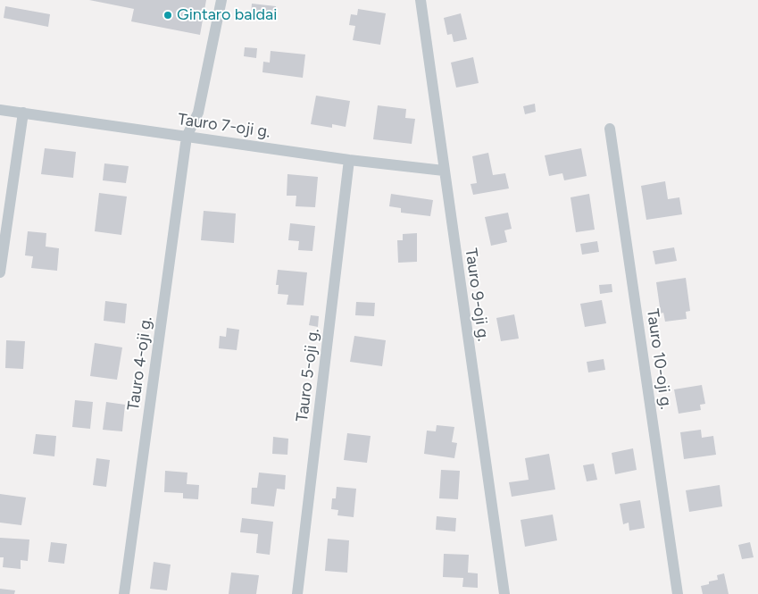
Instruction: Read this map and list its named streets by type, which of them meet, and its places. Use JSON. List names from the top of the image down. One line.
{"streets":{"street":["Tauro 7-oji g.","Tauro 9-oji g.","Tauro 10-oji g.","Tauro 4-oji g.","Tauro 5-oji g."]},"crossings":[["Tauro 7-oji g.","Tauro 9-oji g."],["Tauro 7-oji g.","Tauro 4-oji g."],["Tauro 7-oji g.","Tauro 5-oji g."]],"places":["Gintaro baldai"]}
